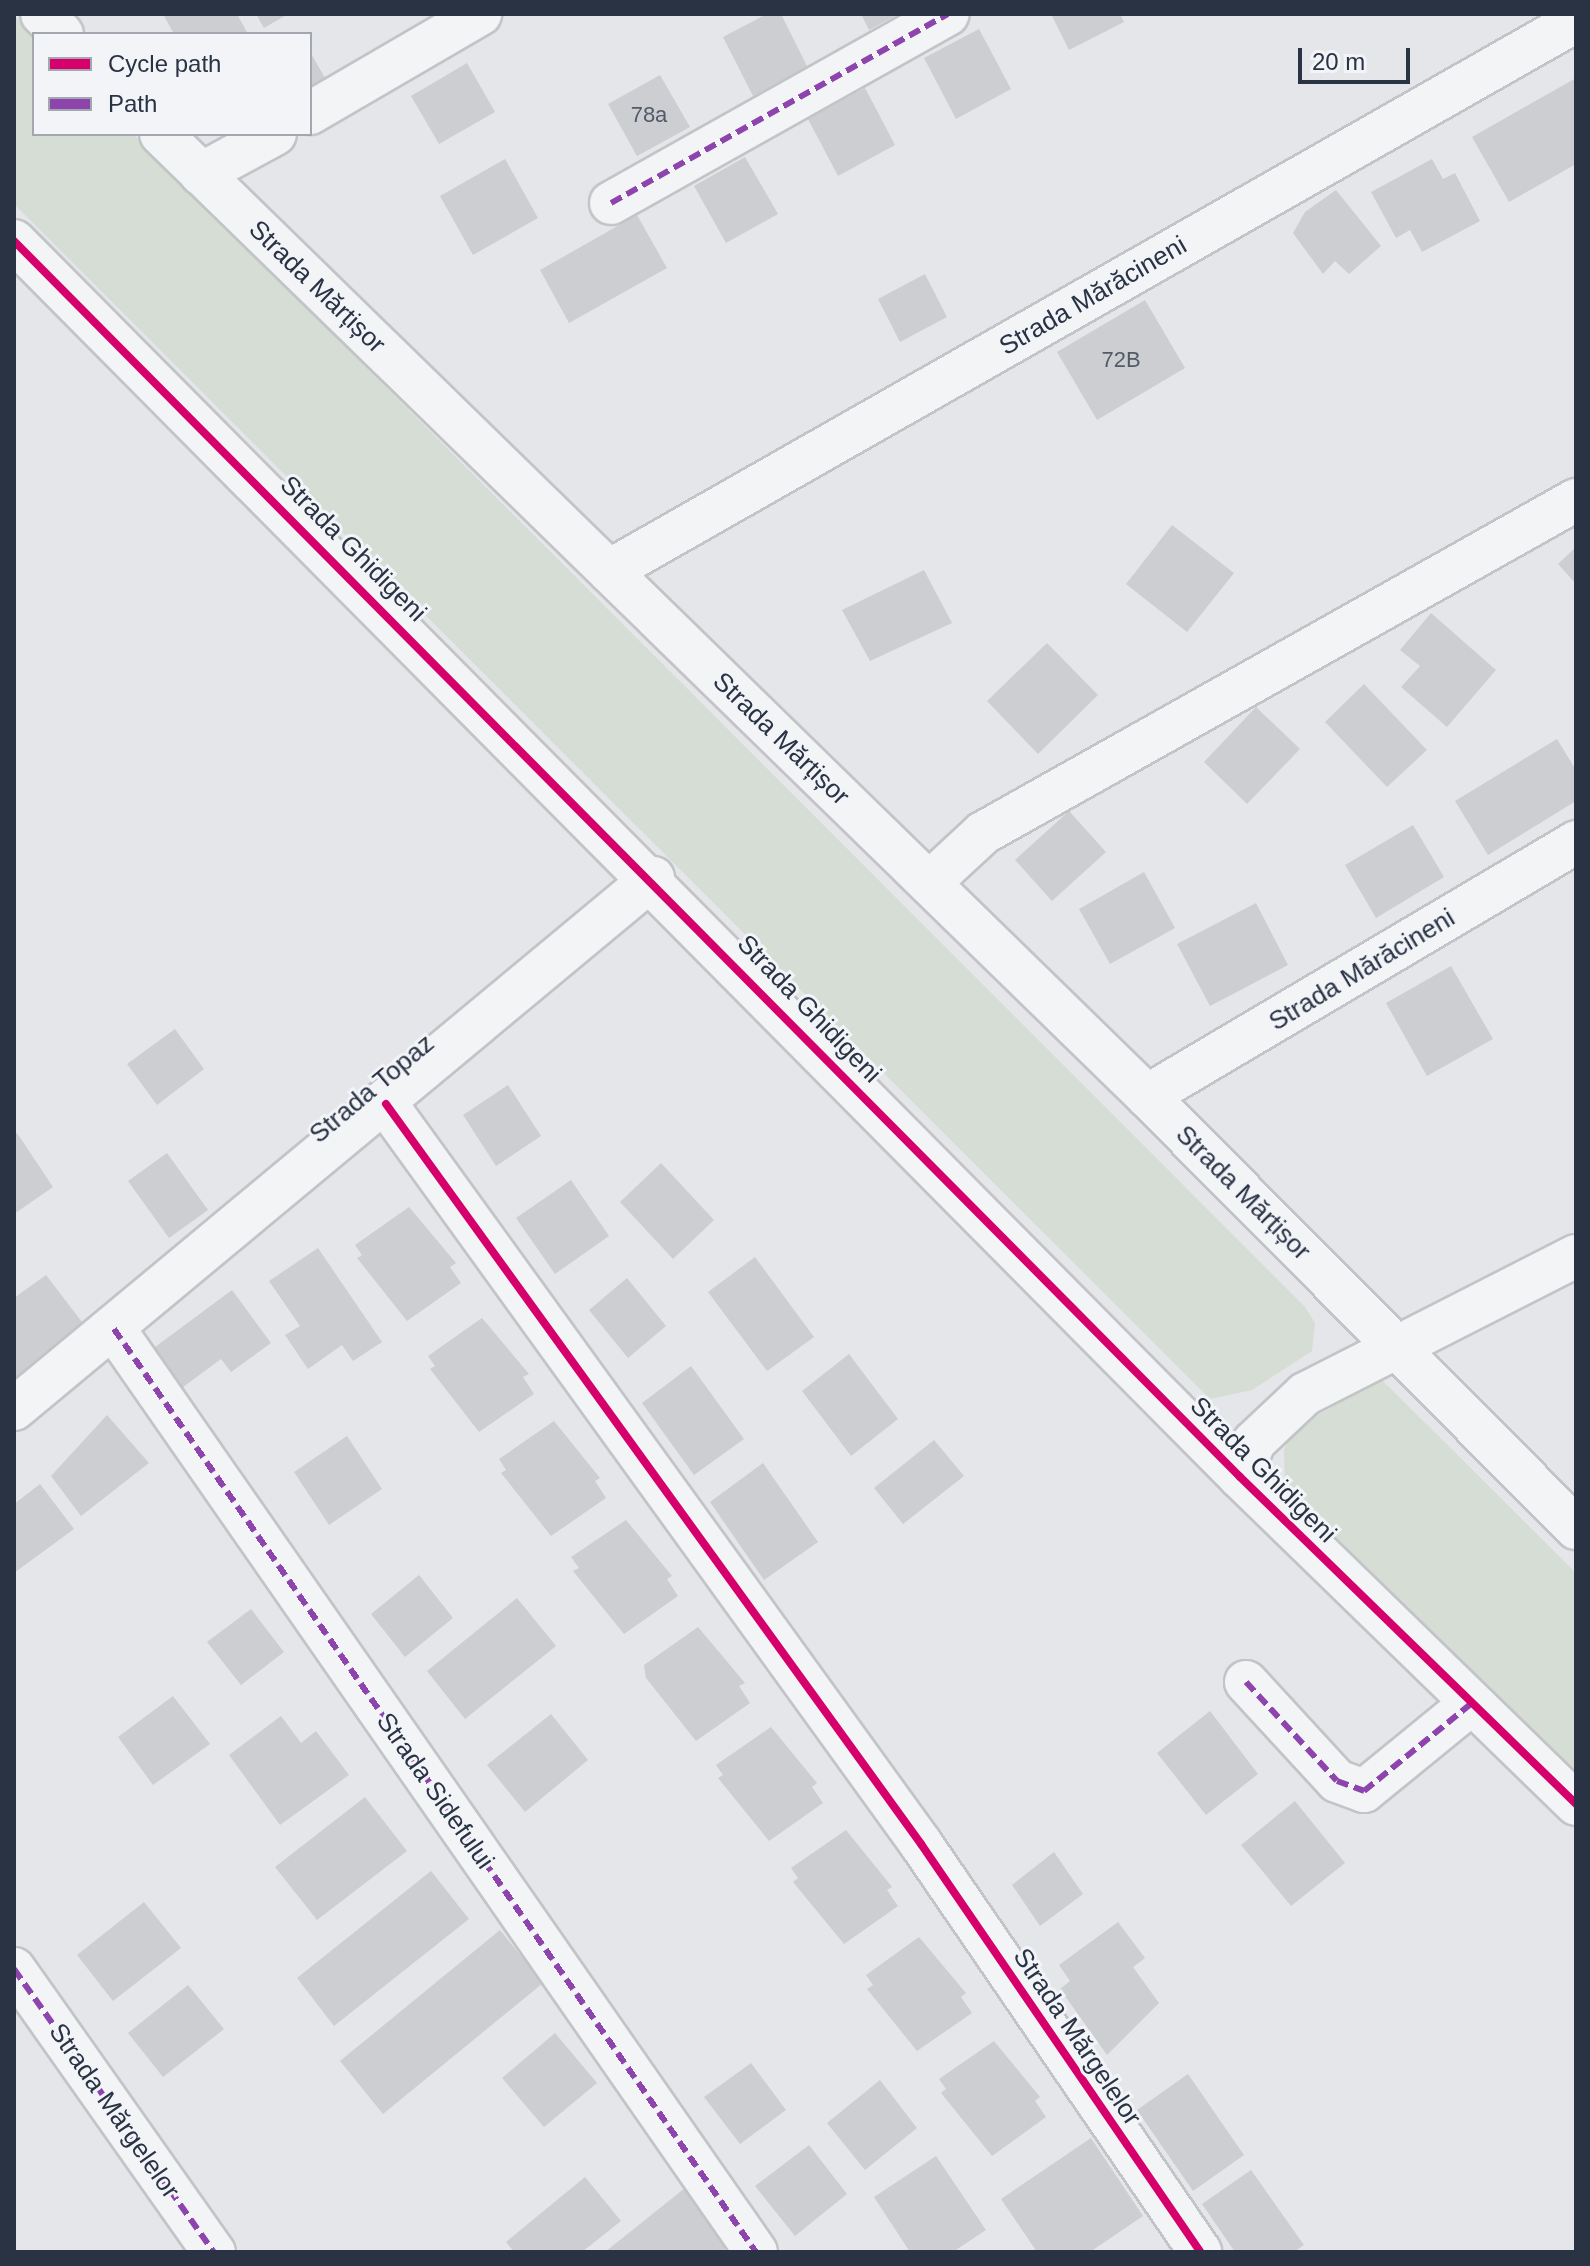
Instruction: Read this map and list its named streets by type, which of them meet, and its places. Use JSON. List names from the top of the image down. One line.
{"streets":{"street":["Strada Mărțișor","Strada Mărăcineni","Strada Ghidigeni","Strada Topaz","Strada Sidefului","Strada Mărgelelor"]},"crossings":[["Strada Mărțișor","Strada Mărăcineni"],["Strada Ghidigeni","Strada Topaz"],["Strada Topaz","Strada Sidefului"],["Strada Topaz","Strada Mărgelelor"]],"house_numbers":["78a","72B"],"legend":["Cycle path","Path"],"scale_bar":"20 m"}
